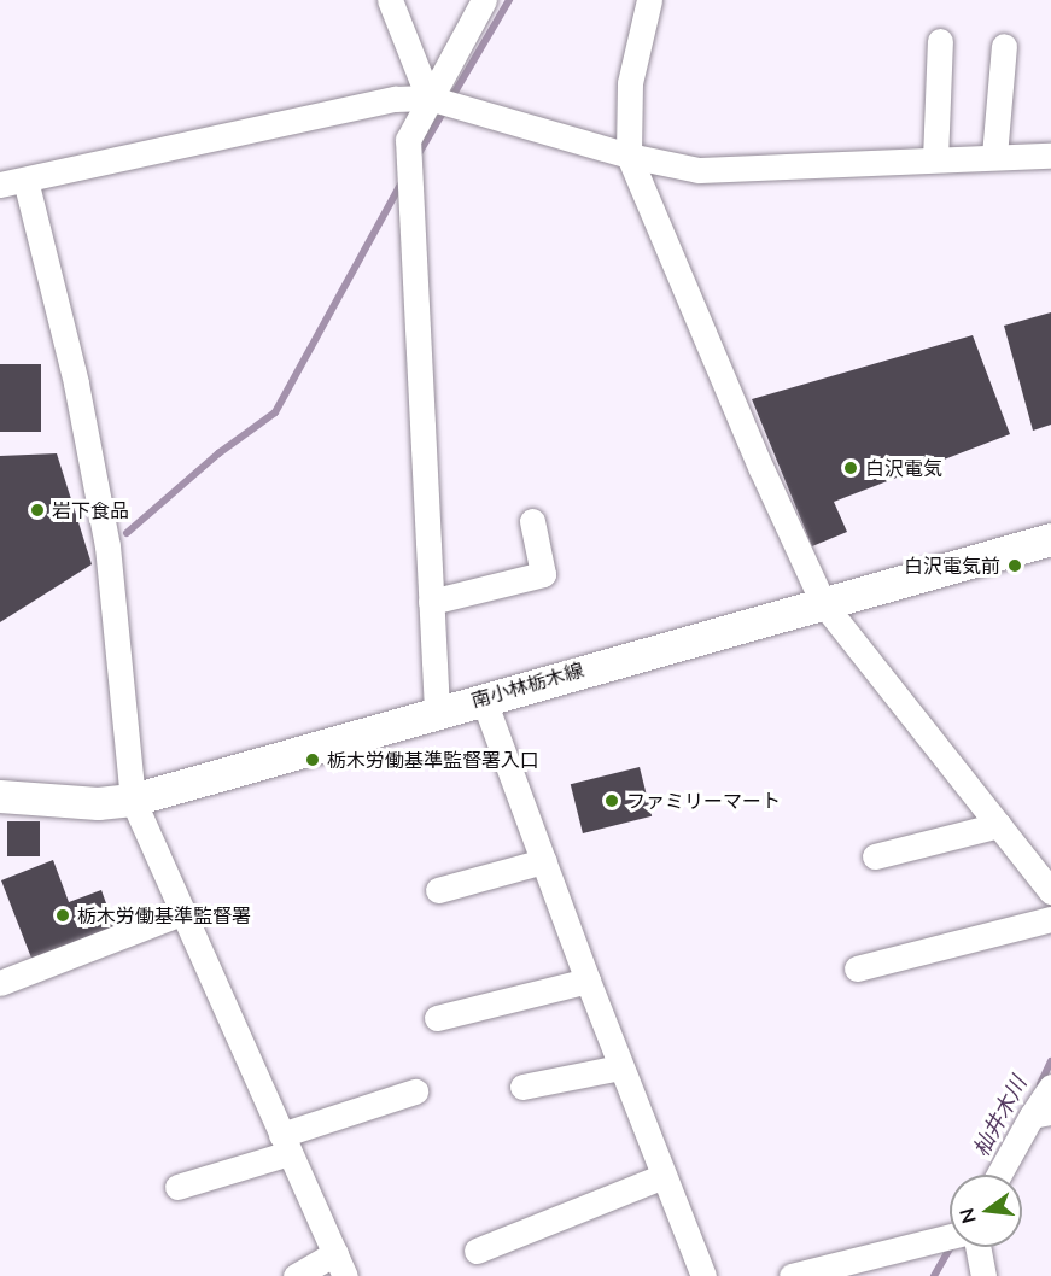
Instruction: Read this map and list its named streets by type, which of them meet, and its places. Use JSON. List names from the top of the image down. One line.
{"streets":{"main road":["南小林栃木線"]},"water":["杣井木川"],"places":["白沢電気","岩下食品","白沢電気前","栃木労働基準監督署入口","ファミリーマート","栃木労働基準監督署"],"north":"left"}
